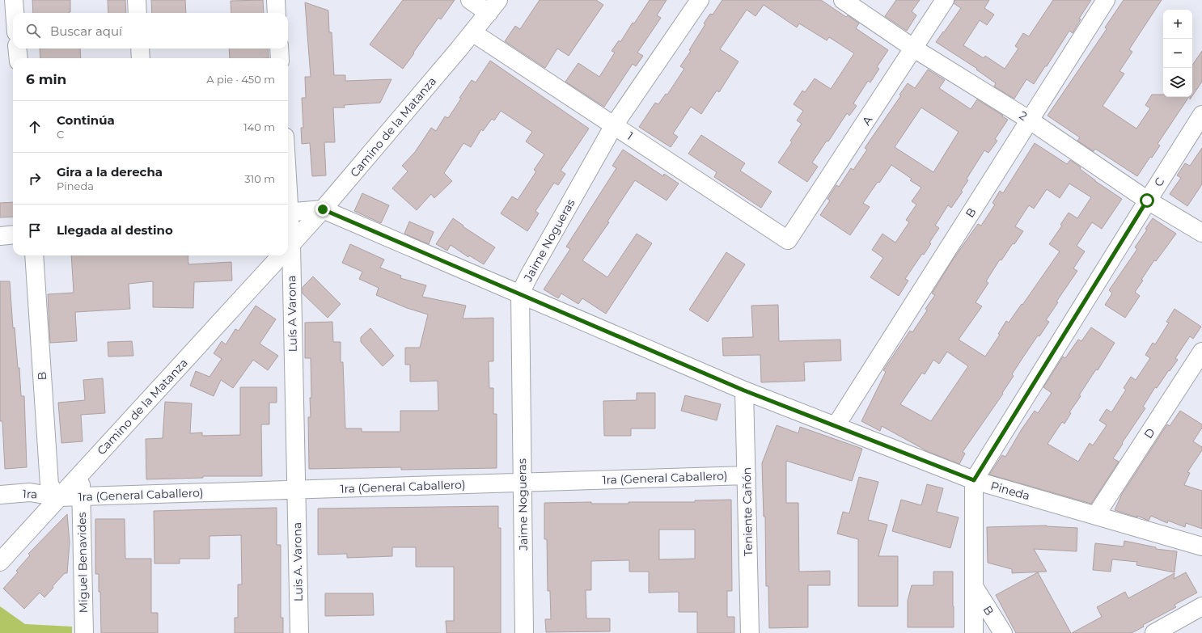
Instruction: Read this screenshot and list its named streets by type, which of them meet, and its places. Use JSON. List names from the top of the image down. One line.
{"streets":{"street":["2","A","Camino de la Matanza","1","C","B","Jaime Nogueras","Luís A Varona","D","1ra (General Caballero)","Pineda","1ra","Teniente Cañón","Luis A. Varona","Miguel Benavides"]},"crossings":[["2","A"],["2","C"],["2","B"],["A","1"],["Camino de la Matanza","1"],["Camino de la Matanza","B"],["Camino de la Matanza","1ra (General Caballero)"],["Camino de la Matanza","Pineda"],["Camino de la Matanza","1ra"],["Camino de la Matanza","Miguel Benavides"],["1","Jaime Nogueras"],["C","Pineda"],["B","1ra (General Caballero)"],["B","Pineda"],["B","1ra"],["Jaime Nogueras","1ra (General Caballero)"],["Jaime Nogueras","Pineda"],["Luís A Varona","1ra (General Caballero)"],["Luís A Varona","Luis A. Varona"],["D","Pineda"],["1ra (General Caballero)","1ra"],["1ra (General Caballero)","Teniente Cañón"],["1ra (General Caballero)","Luis A. Varona"],["1ra (General Caballero)","Miguel Benavides"],["Pineda","Teniente Cañón"]],"page":{"map_buttons":["+","−"],"search":"Buscar aquí","heading":["6 min","A pie · 450 m"],"list":[["Continúa","C","140 m"],["Gira a la derecha","Pineda","310 m"],"Llegada al destino"]}}
